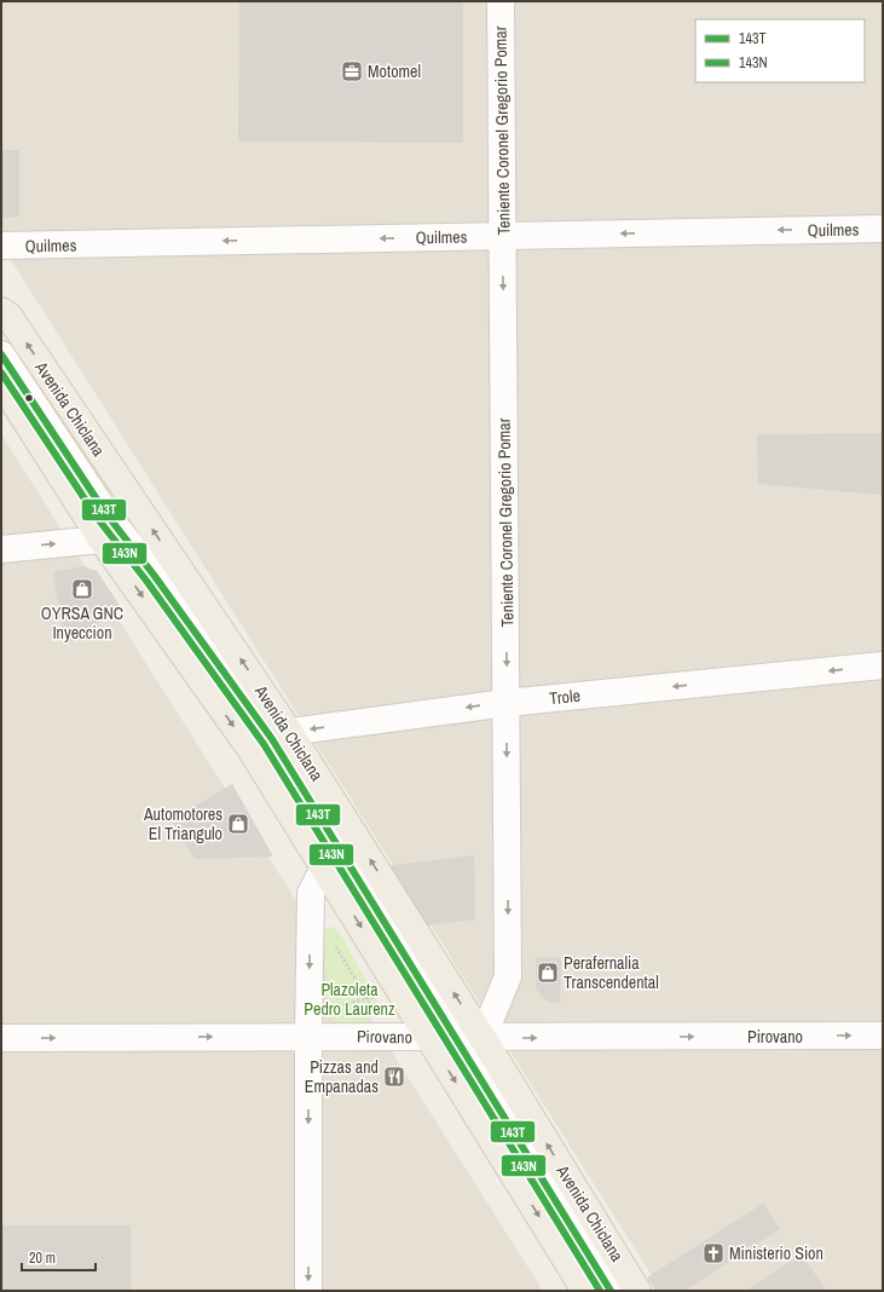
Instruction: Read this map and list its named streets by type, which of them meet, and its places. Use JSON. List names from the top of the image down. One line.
{"streets":{"main road":["Avenida Chiclana"],"street":["Teniente Coronel Gregorio Pomar","Quilmes","Trole","Pirovano"]},"crossings":[["Teniente Coronel Gregorio Pomar","Quilmes"],["Teniente Coronel Gregorio Pomar","Avenida Chiclana"],["Teniente Coronel Gregorio Pomar","Trole"],["Teniente Coronel Gregorio Pomar","Pirovano"],["Avenida Chiclana","Trole"],["Avenida Chiclana","Pirovano"]],"one_way":["Teniente Coronel Gregorio Pomar","Quilmes","Trole","Pirovano"],"parks":["Plazoleta Pedro Laurenz"],"places":{"office":["Motomel"],"shop":["OYRSA GNC Inyeccion","Automotores El Triangulo","Perafernalia Transcendental"],"restaurant":["Pizzas and Empanadas"],"church":["Ministerio Sion"]},"lines":["transit line 143T","transit line 143N"],"legend":["143T","143N"],"scale_bar":"20 m"}
